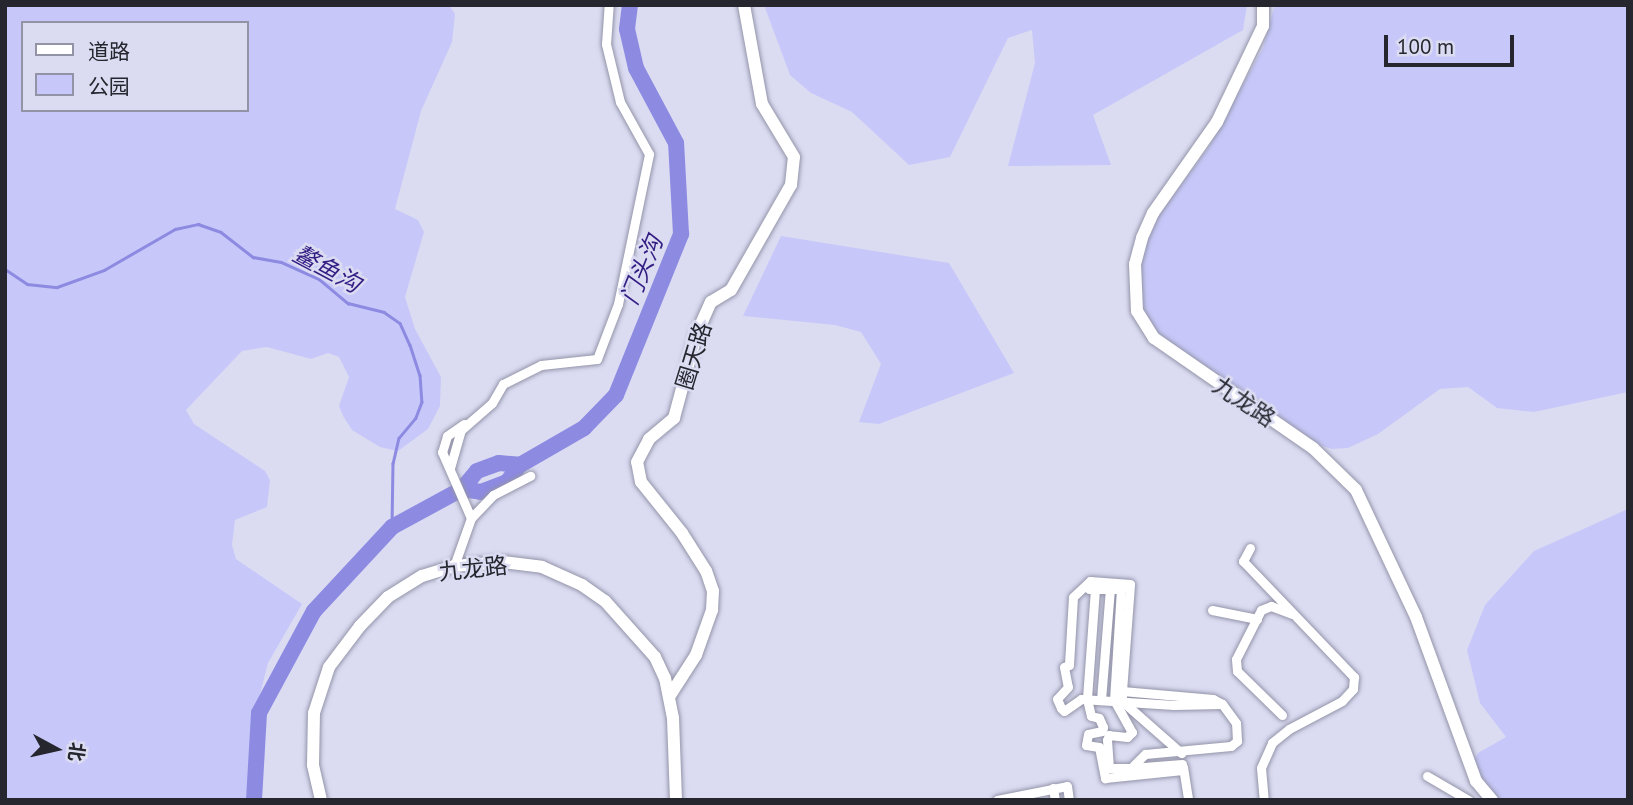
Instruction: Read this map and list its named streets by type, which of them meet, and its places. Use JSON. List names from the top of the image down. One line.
{"streets":{"street":["圈天路","九龙路"]},"crossings":[["圈天路","九龙路"]],"water":["鳌鱼沟","门头沟"],"legend":["道路","公园"],"scale_bar":"100 m","north":"right"}
